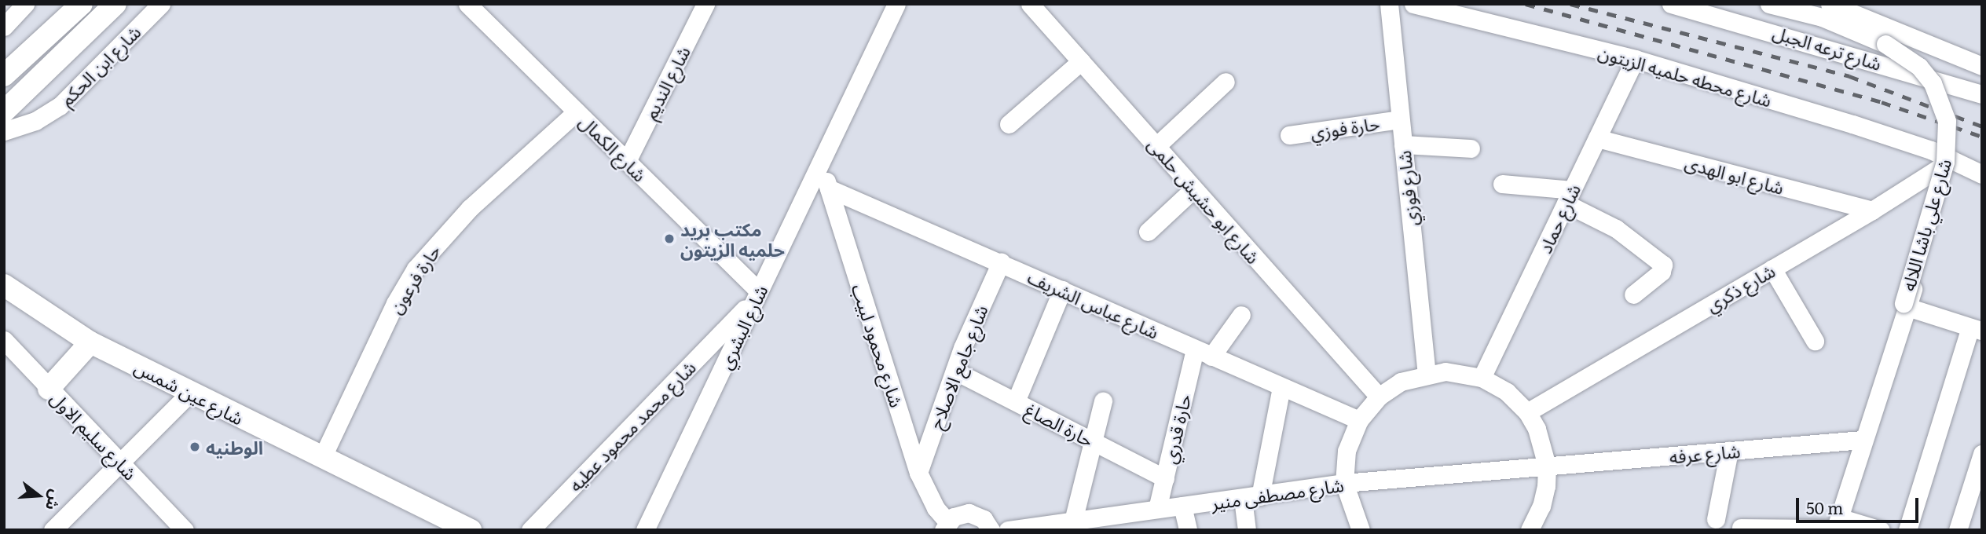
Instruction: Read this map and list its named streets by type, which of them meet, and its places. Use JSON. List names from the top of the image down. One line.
{"streets":{"main road":["شارع عين شمس"],"street":["شارع ترعه الجبل","شارع ابن الحكم","شارع محطه حلميه الزيتون","شارع النديم","حارة فوزي","شارع الكمال","شارع ابو الهدى","شارع فوزي","شارع ابو حشيش حلمى","شارع حماد","شارع علي باشا اللاله","حارة فرعون","شارع ذكري","شارع عباس الشريف","شارع البشري","شارع محمود لبيب","شارع جامع الاصلاح","حارة الصاغ","شارع محمد محمود عطيه","حارة قدري","شارع سليم الاول","شارع عرفه","شارع مصطفى منير"]},"crossings":[["شارع محطه حلميه الزيتون","شارع حماد"],["شارع محطه حلميه الزيتون","شارع علي باشا اللاله"],["شارع محطه حلميه الزيتون","شارع ذكري"],["شارع النديم","شارع الكمال"],["حارة فوزي","شارع فوزي"],["شارع الكمال","حارة فرعون"],["شارع الكمال","شارع البشري"],["شارع الكمال","شارع محمد محمود عطيه"],["شارع ابو الهدى","شارع حماد"],["شارع ابو الهدى","شارع ذكري"],["شارع علي باشا اللاله","شارع ذكري"],["شارع علي باشا اللاله","شارع عرفه"],["حارة فرعون","شارع عين شمس"],["شارع عباس الشريف","شارع محمود لبيب"],["شارع عباس الشريف","شارع جامع الاصلاح"],["شارع عباس الشريف","حارة قدري"],["شارع البشري","شارع محمود لبيب"],["شارع البشري","شارع محمد محمود عطيه"],["شارع محمود لبيب","شارع جامع الاصلاح"],["شارع جامع الاصلاح","حارة الصاغ"],["حارة الصاغ","حارة قدري"],["حارة قدري","شارع مصطفى منير"],["شارع عرفه","شارع مصطفى منير"]],"places":["مكتب بريد حلميه الزيتون","الوطنيه"],"scale_bar":"50 m","north":"right"}
